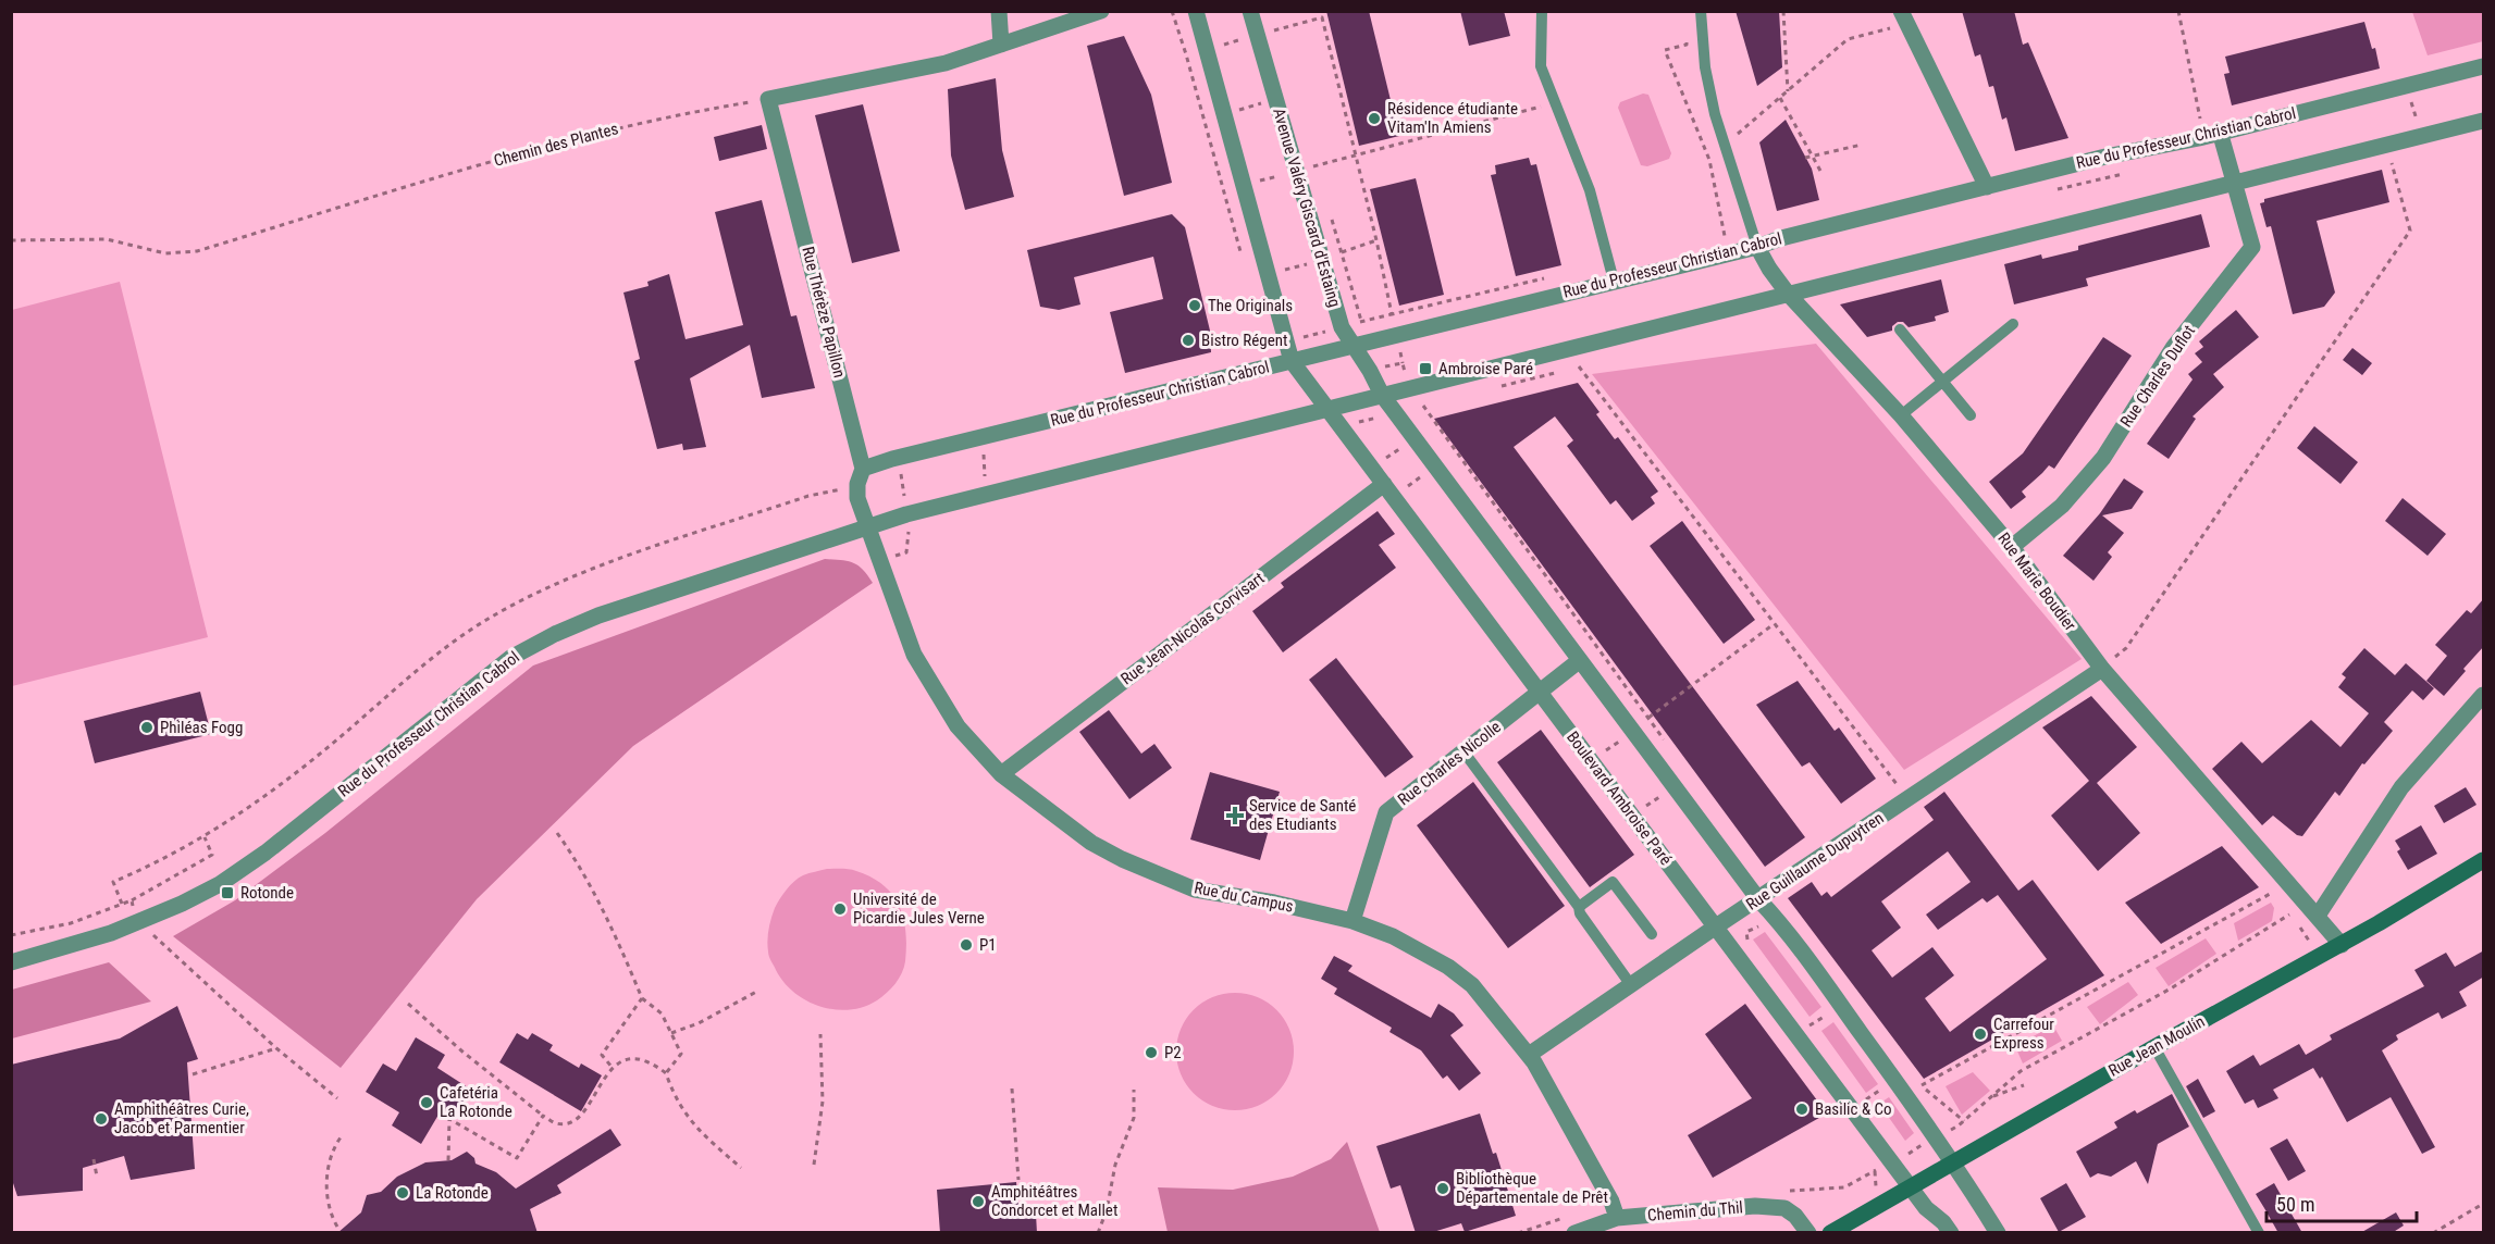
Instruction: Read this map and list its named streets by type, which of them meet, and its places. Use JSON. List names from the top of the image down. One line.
{"streets":{"main road":["Rue Jean Moulin"],"street":["Rue du Professeur Christian Cabrol","Avenue Valéry Giscard d'Estaing","Rue Thérèze Papillon","Rue Charles Duflot","Rue Marie Boudier","Rue Jean-Nicolas Corvisart","Rue Charles Nicolle","Boulevard Ambroise Paré","Rue Guillaume Dupuytren","Rue du Campus","Chemin du Thil"],"path":["Chemin des Plantes"]},"crossings":[["Rue du Professeur Christian Cabrol","Avenue Valéry Giscard d'Estaing"],["Rue du Professeur Christian Cabrol","Rue Thérèze Papillon"],["Rue du Professeur Christian Cabrol","Rue Charles Duflot"],["Rue du Professeur Christian Cabrol","Rue Marie Boudier"],["Rue du Professeur Christian Cabrol","Boulevard Ambroise Paré"],["Rue du Professeur Christian Cabrol","Rue du Campus"],["Chemin des Plantes","Rue Thérèze Papillon"],["Rue Thérèze Papillon","Rue du Campus"],["Rue Charles Duflot","Rue Marie Boudier"],["Rue Marie Boudier","Rue Guillaume Dupuytren"],["Rue Marie Boudier","Rue Jean Moulin"],["Rue Jean-Nicolas Corvisart","Boulevard Ambroise Paré"],["Rue Jean-Nicolas Corvisart","Rue du Campus"],["Rue Charles Nicolle","Boulevard Ambroise Paré"],["Rue Charles Nicolle","Rue du Campus"],["Boulevard Ambroise Paré","Rue Guillaume Dupuytren"],["Boulevard Ambroise Paré","Rue Jean Moulin"],["Rue Guillaume Dupuytren","Rue du Campus"],["Rue du Campus","Chemin du Thil"]],"places":{"other":["Résidence étudiante Vitam'In Amiens","The Originals","Bistro Régent","Philéas Fogg","Université de Picardie Jules Verne","P1","Carrefour Express","P2","Cafetéria La Rotonde","Basilic & Co","Amphithéâtres Curie, Jacob et Parmentier","Bibliothèque Départementale de Prêt","La Rotonde","Amphitéâtres Condorcet et Mallet"],"transit":["Ambroise Paré","Rotonde"],"health":["Service de Santé des Etudiants"]},"scale_bar":"50 m"}
